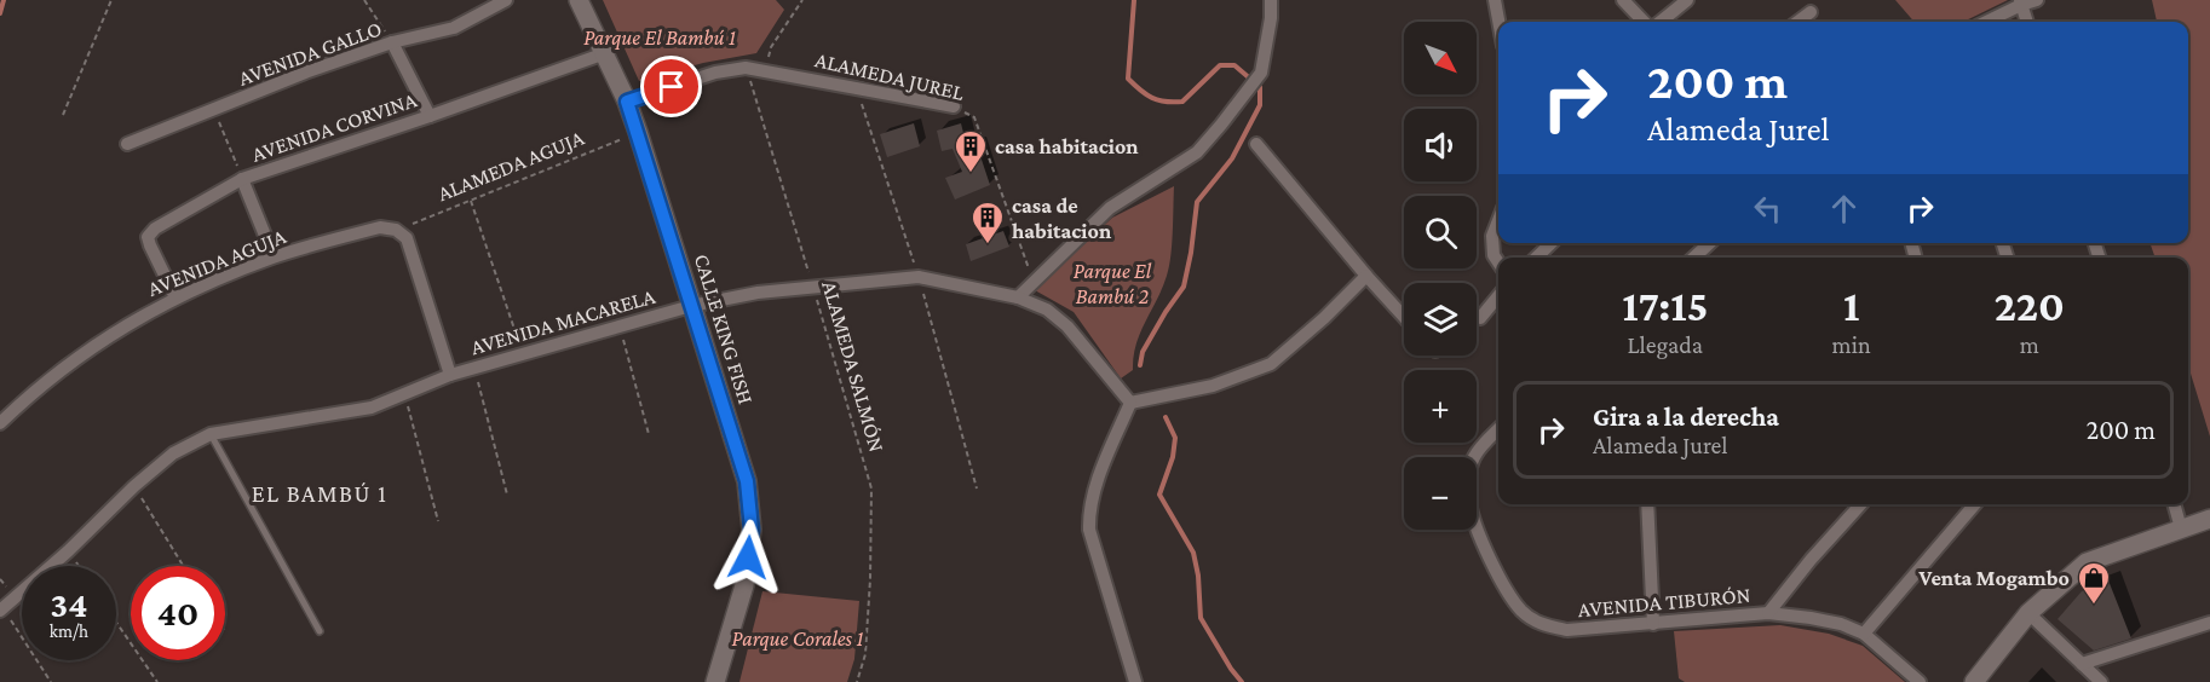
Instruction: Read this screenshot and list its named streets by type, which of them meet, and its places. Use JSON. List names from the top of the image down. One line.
{"streets":{"street":["AVENIDA GALLO","ALAMEDA JUREL","AVENIDA CORVINA","AVENIDA AGUJA","AVENIDA MACARELA","CALLE KING FISH","AVENIDA TIBURÓN"],"path":["ALAMEDA AGUJA","ALAMEDA SALMÓN"]},"crossings":[["ALAMEDA JUREL","CALLE KING FISH"],["ALAMEDA JUREL","ALAMEDA SALMÓN"],["AVENIDA CORVINA","AVENIDA AGUJA"],["AVENIDA CORVINA","CALLE KING FISH"],["ALAMEDA AGUJA","AVENIDA AGUJA"],["ALAMEDA AGUJA","CALLE KING FISH"],["AVENIDA MACARELA","CALLE KING FISH"],["AVENIDA MACARELA","ALAMEDA SALMÓN"]],"districts":["EL BAMBÚ 1"],"parks":["Parque El Bambú 1","Parque El Bambú 2","Parque Corales 1"],"places":{"building":["casa habitacion","casa de habitacion"],"shop":["Venta Mogambo"]},"north":"bottom right","page":{"map_buttons":["+","−"],"turn":["200 m","Alameda Jurel"],"eta":["17:15","Llegada","1","min","220","m"],"list":[{"name":"Gira a la derecha","note":"Alameda Jurel","value":"200 m"}],"speed":"34 km/h","limit":"40"}}
